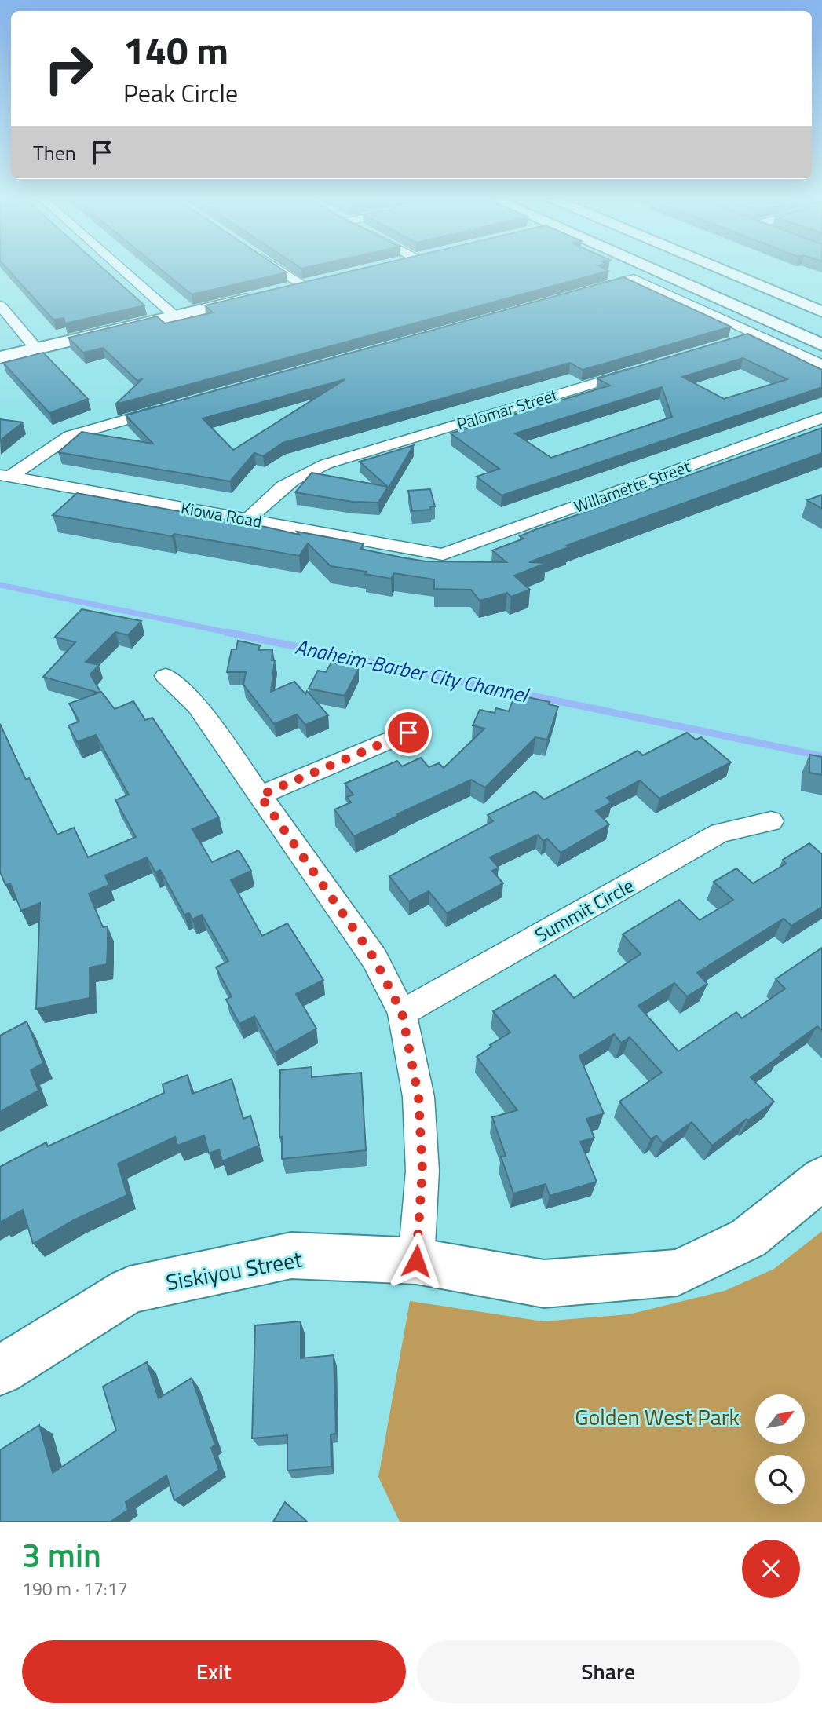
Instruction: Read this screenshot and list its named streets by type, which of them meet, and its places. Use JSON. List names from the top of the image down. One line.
{"streets":{"main road":["Siskiyou Street"],"street":["Palomar Street","Willamette Street","Kiowa Road","Summit Circle"]},"crossings":[["Palomar Street","Kiowa Road"],["Willamette Street","Kiowa Road"]],"water":["Anaheim-Barber City Channel"],"parks":["Golden West Park"],"north":"top right","page":{"turn":["140 m","Peak Circle"],"then":"Then","heading":["3 min","190 m · 17:17"],"buttons":["Exit","Share"]}}
